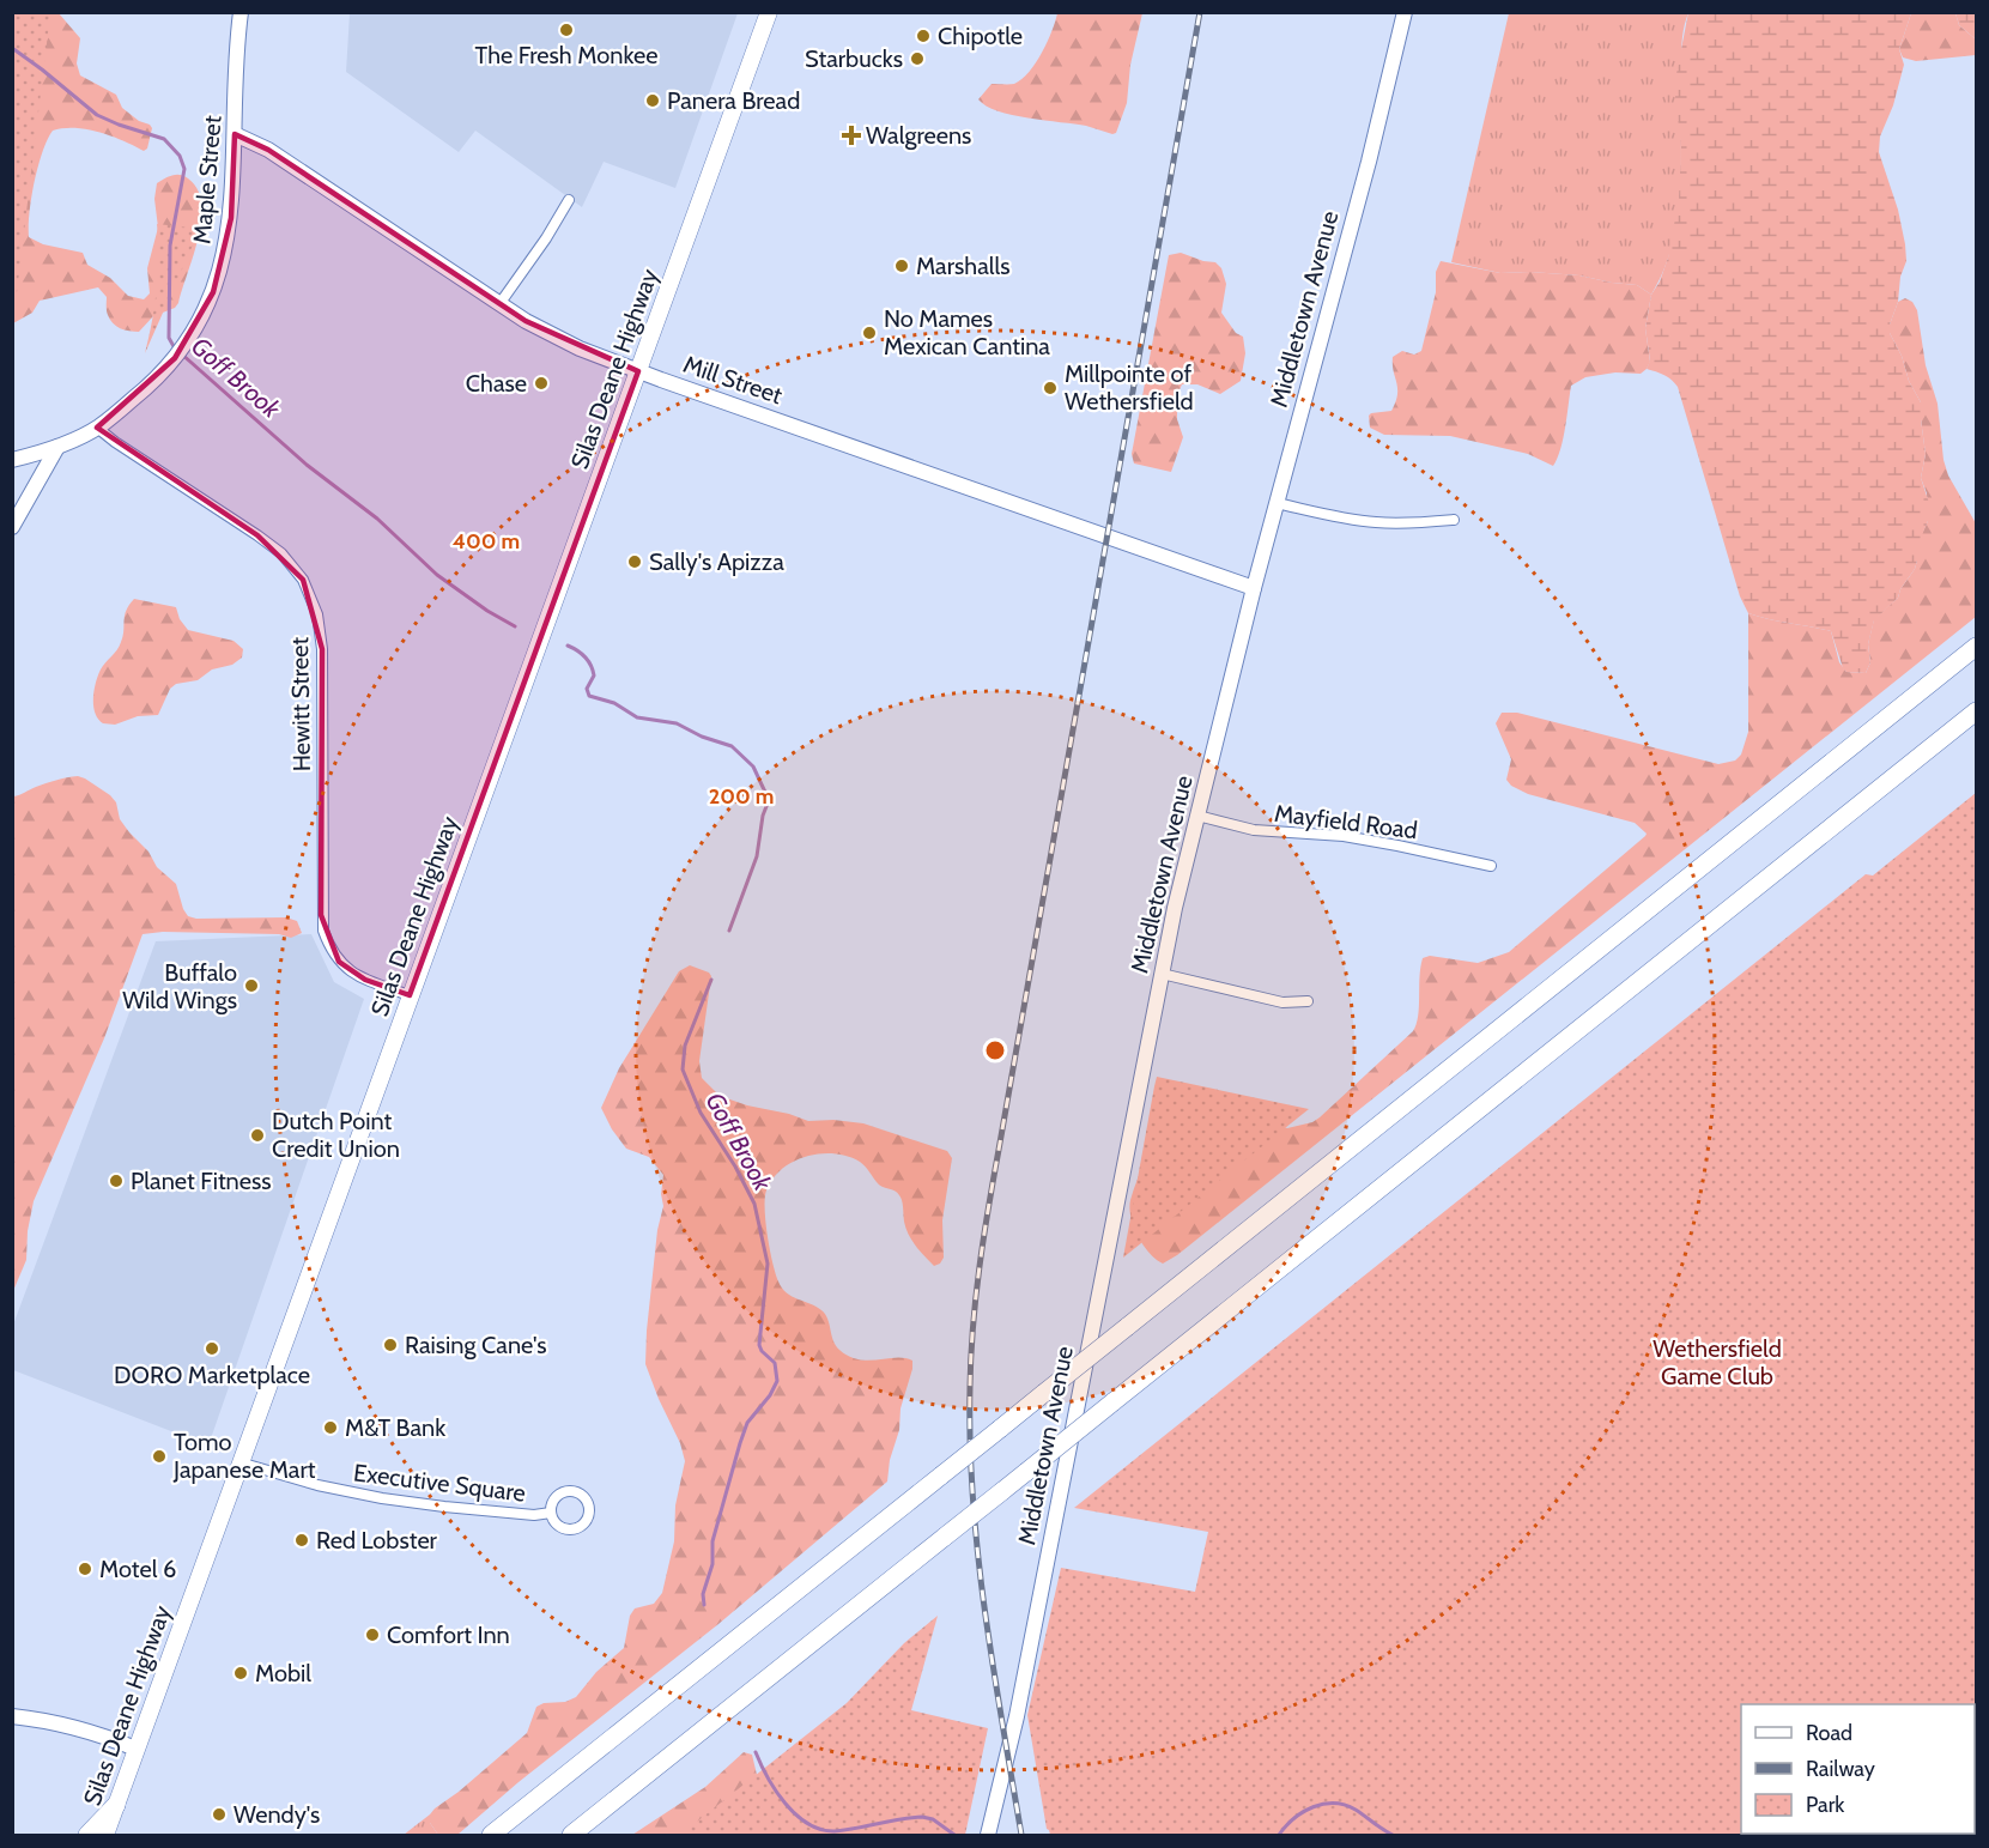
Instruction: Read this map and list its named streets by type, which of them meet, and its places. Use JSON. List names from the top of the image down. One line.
{"streets":{"main road":["Silas Deane Highway"],"street":["Maple Street","Middletown Avenue","Mill Street","Hewitt Street","Mayfield Road","Executive Square"]},"crossings":[["Maple Street","Mill Street"],["Maple Street","Hewitt Street"],["Middletown Avenue","Mill Street"],["Middletown Avenue","Mayfield Road"],["Silas Deane Highway","Mill Street"],["Silas Deane Highway","Hewitt Street"],["Silas Deane Highway","Executive Square"]],"water":["Goff Brook"],"parks":["Wethersfield Game Club"],"places":{"other":["The Fresh Monkee","Chipotle","Starbucks","Panera Bread","Marshalls","No Mames Mexican Cantina","Chase","Millpointe of Wethersfield","Sally's Apizza","Buffalo Wild Wings","Dutch Point Credit Union","Planet Fitness","Raising Cane's","DORO Marketplace","M&T Bank","Tomo Japanese Mart","Red Lobster","Motel 6","Comfort Inn","Mobil","Wendy's"],"health":["Walgreens"]},"legend":["Road","Railway","Park"],"rings":["400 m","200 m"]}
